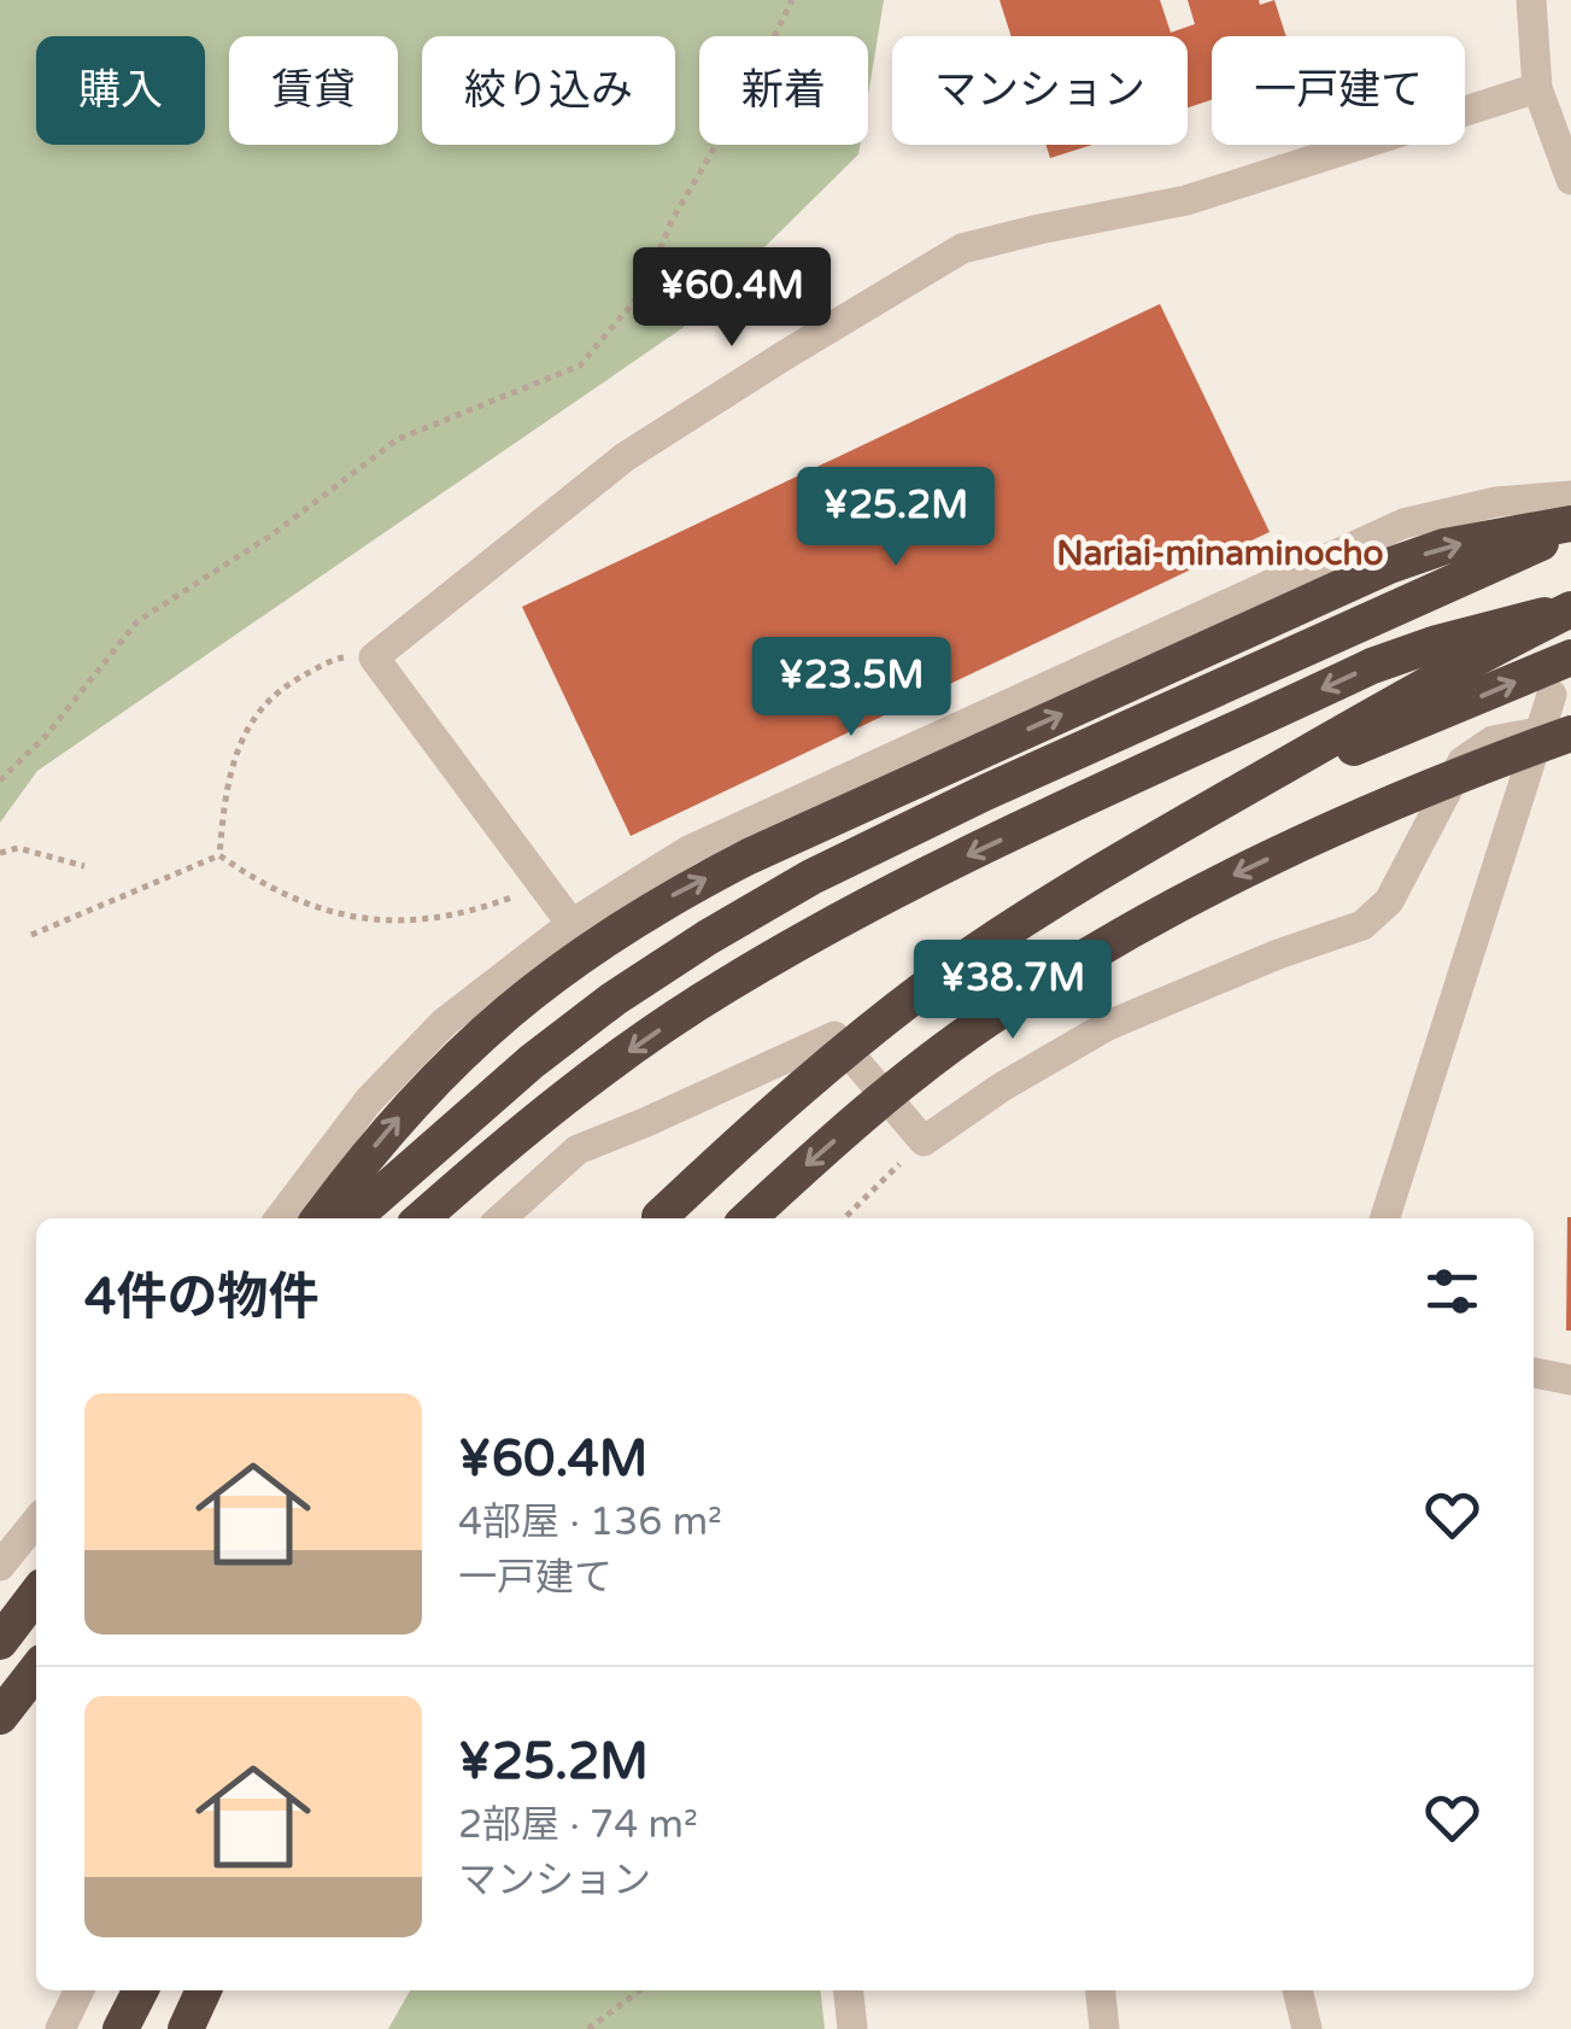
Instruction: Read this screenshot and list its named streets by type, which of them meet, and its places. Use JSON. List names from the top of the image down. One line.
{"districts":["Nariai-minaminocho"],"page":{"chip":["購入","賃貸","絞り込み","新着","マンション","一戸建て"],"price":["¥60.4M","¥25.2M","¥23.5M","¥38.7M"],"heading":"4件の物件","list":[{"name":"¥60.4M","note":"4部屋 · 136 m² · 一戸建て"},{"name":"¥25.2M","note":"2部屋 · 74 m² · マンション"}]}}
